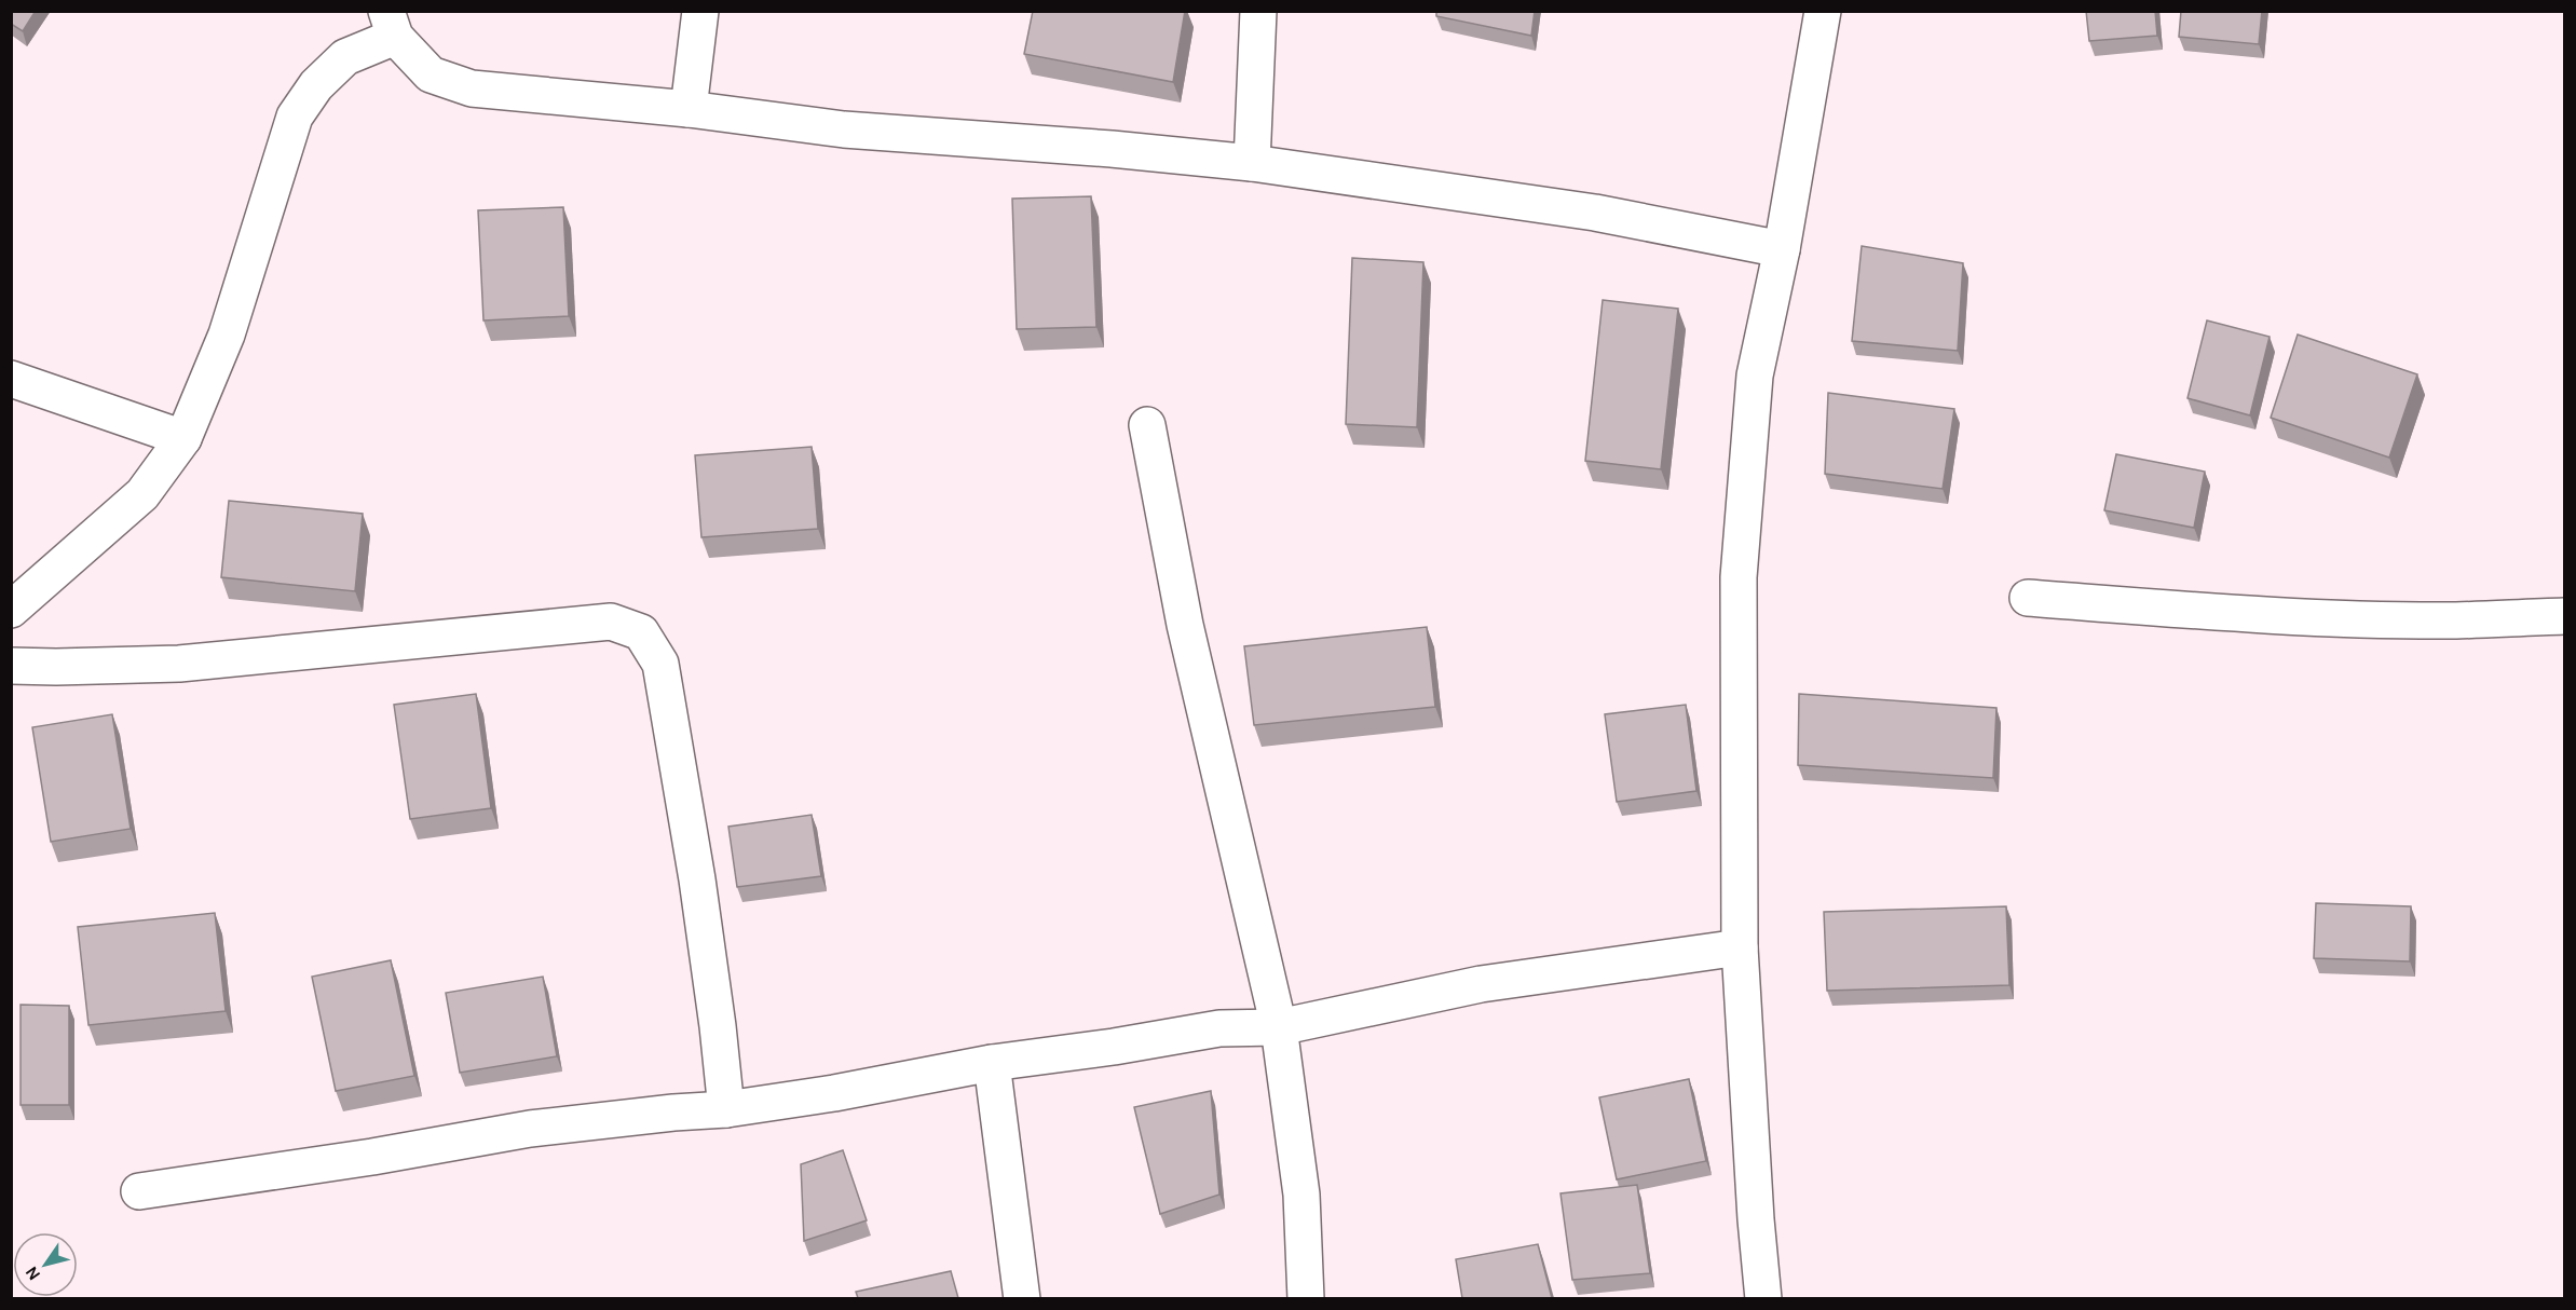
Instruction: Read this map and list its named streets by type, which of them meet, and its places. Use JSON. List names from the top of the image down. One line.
{"north":"bottom left"}
